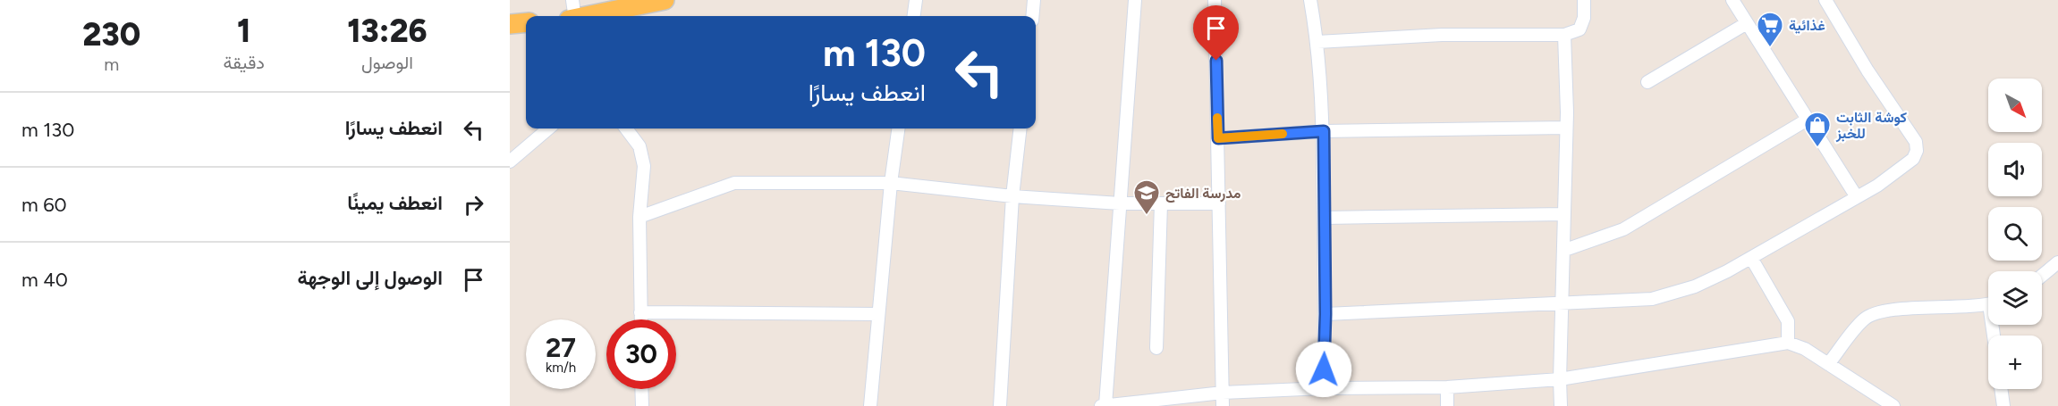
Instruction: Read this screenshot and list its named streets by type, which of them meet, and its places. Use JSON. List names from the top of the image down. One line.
{"places":{"supermarket":["غذائية"],"shop":["كوشة الثابت للخبز"],"school or university":["مدرسة الفاتح"]},"north":"bottom right","page":{"eta":["13:26","الوصول","1","دقيقة","230","m"],"turn":["130 m","انعطف يسارًا"],"map_buttons":"+","list":[{"name":"انعطف يسارًا","value":"130 m"},{"name":"انعطف يمينًا","value":"60 m"},{"name":"الوصول إلى الوجهة","value":"40 m"}],"speed":"27 km/h","limit":"30"}}
